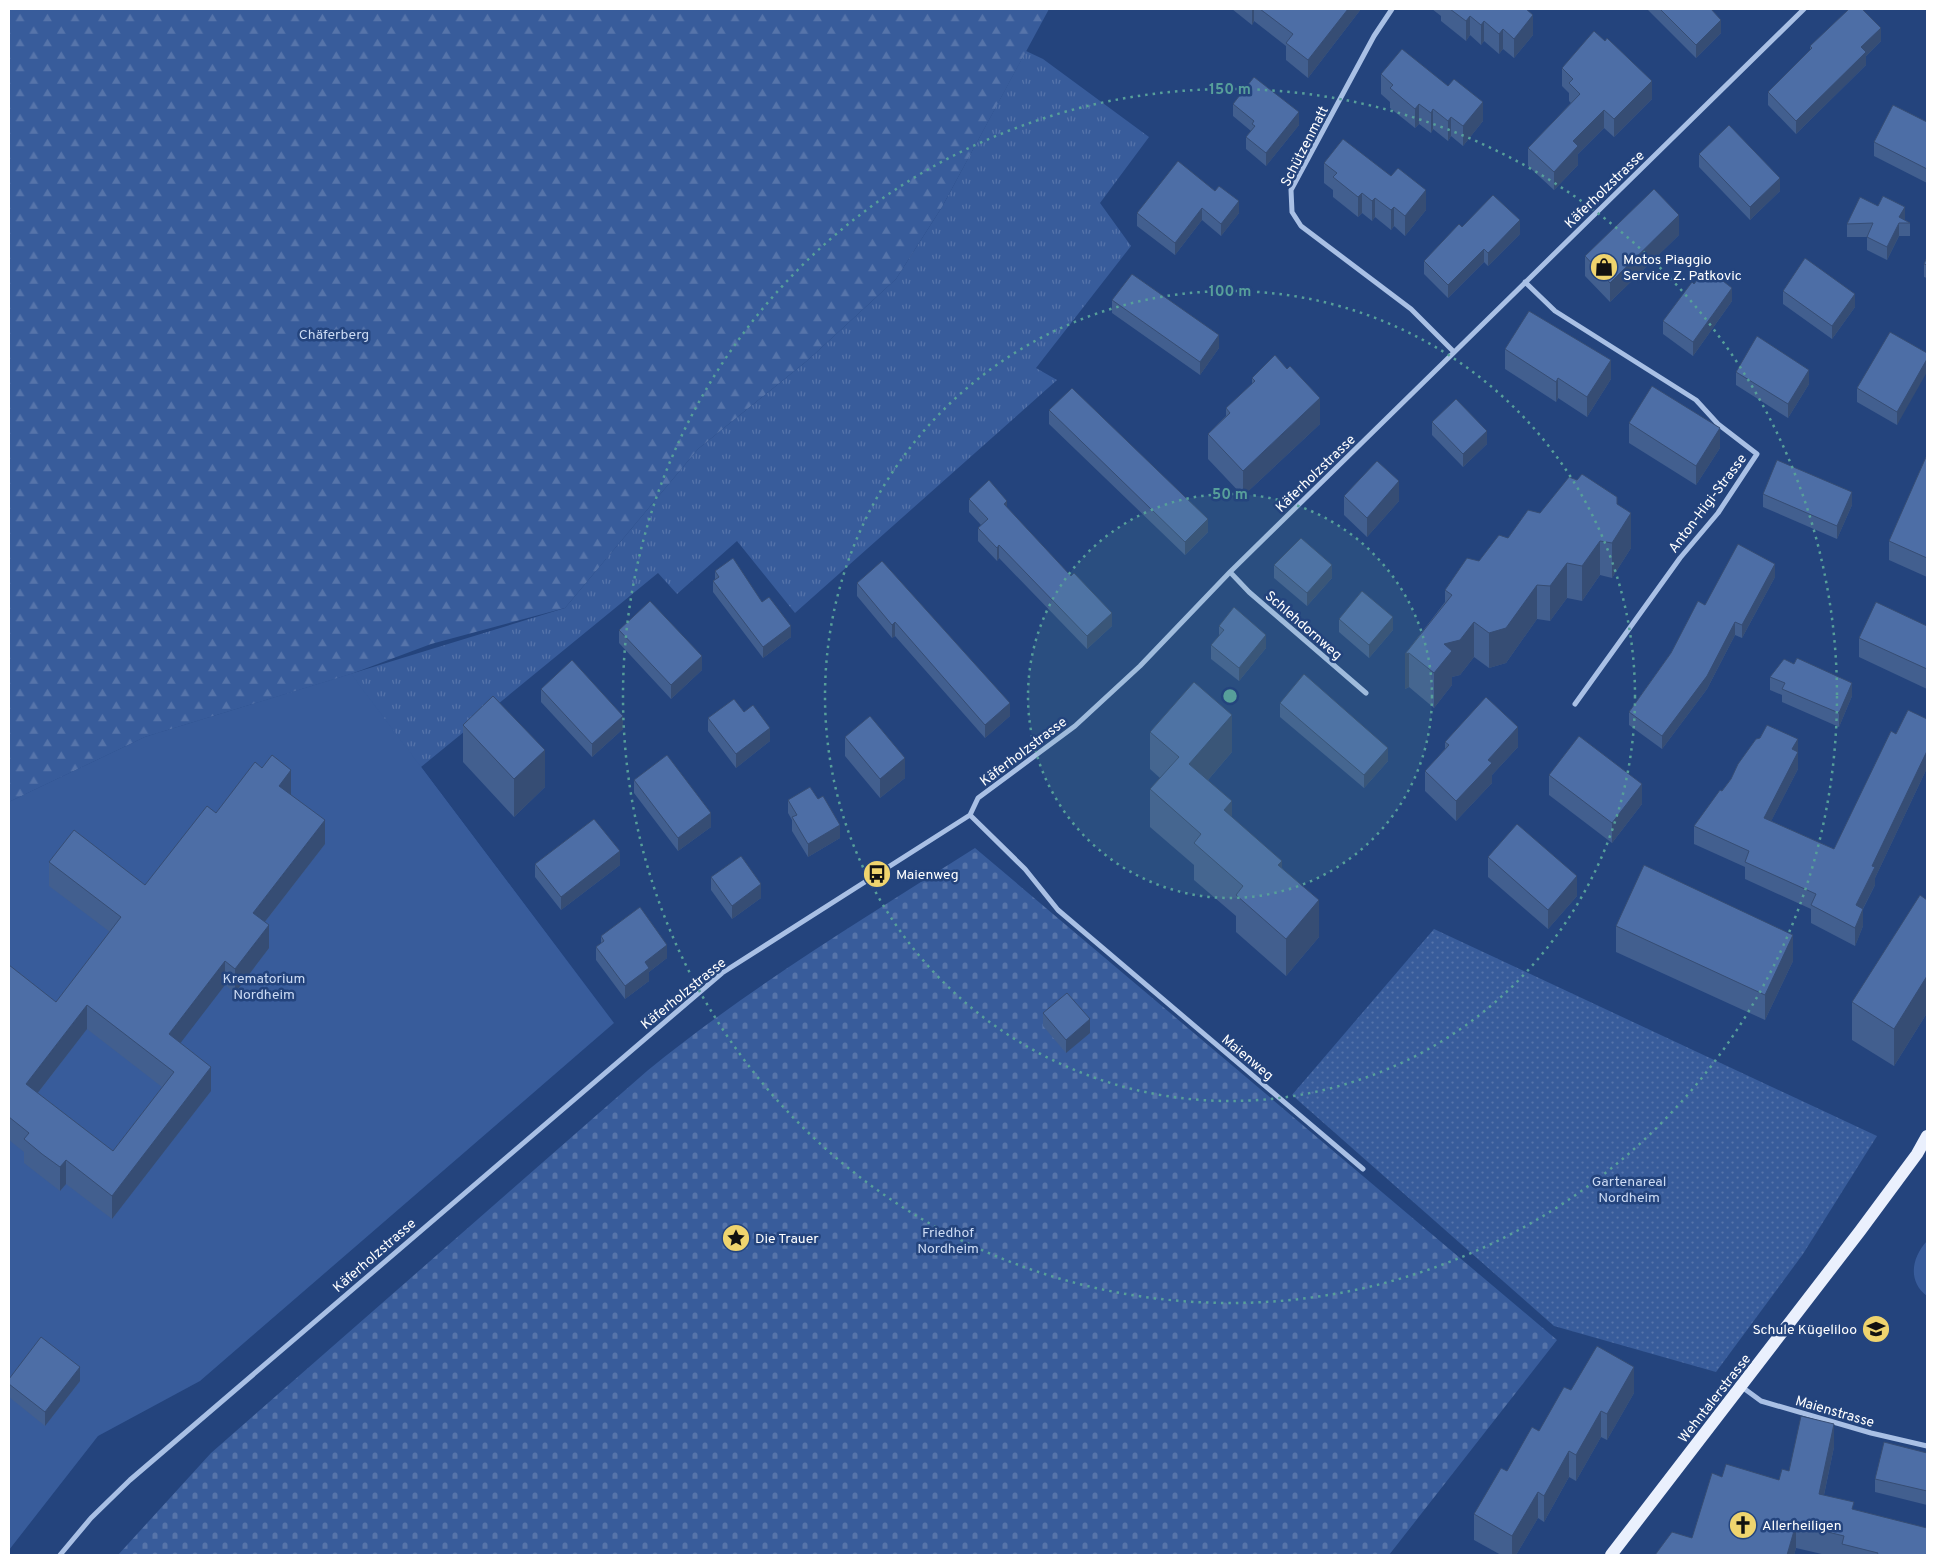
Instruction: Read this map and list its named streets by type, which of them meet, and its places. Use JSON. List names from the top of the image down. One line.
{"streets":{"main road":["Wehntalerstrasse"],"street":["Schützenmatt","Käferholzstrasse","Anton-Higi-Strasse","Schlehdornweg","Maienweg","Maienstrasse"]},"crossings":[["Schützenmatt","Käferholzstrasse"],["Käferholzstrasse","Anton-Higi-Strasse"],["Käferholzstrasse","Schlehdornweg"],["Käferholzstrasse","Maienweg"],["Wehntalerstrasse","Maienstrasse"]],"parks":["Chäferberg","Krematorium Nordheim","Gartenareal Nordheim","Friedhof Nordheim"],"places":{"shop":["Motos Piaggio Service Z. Patkovic"],"bus stop":["Maienweg"],"place":["Die Trauer"],"school or university":["Schule Kügeliloo"],"church":["Allerheiligen"]},"rings":["150 m","100 m","50 m"]}
